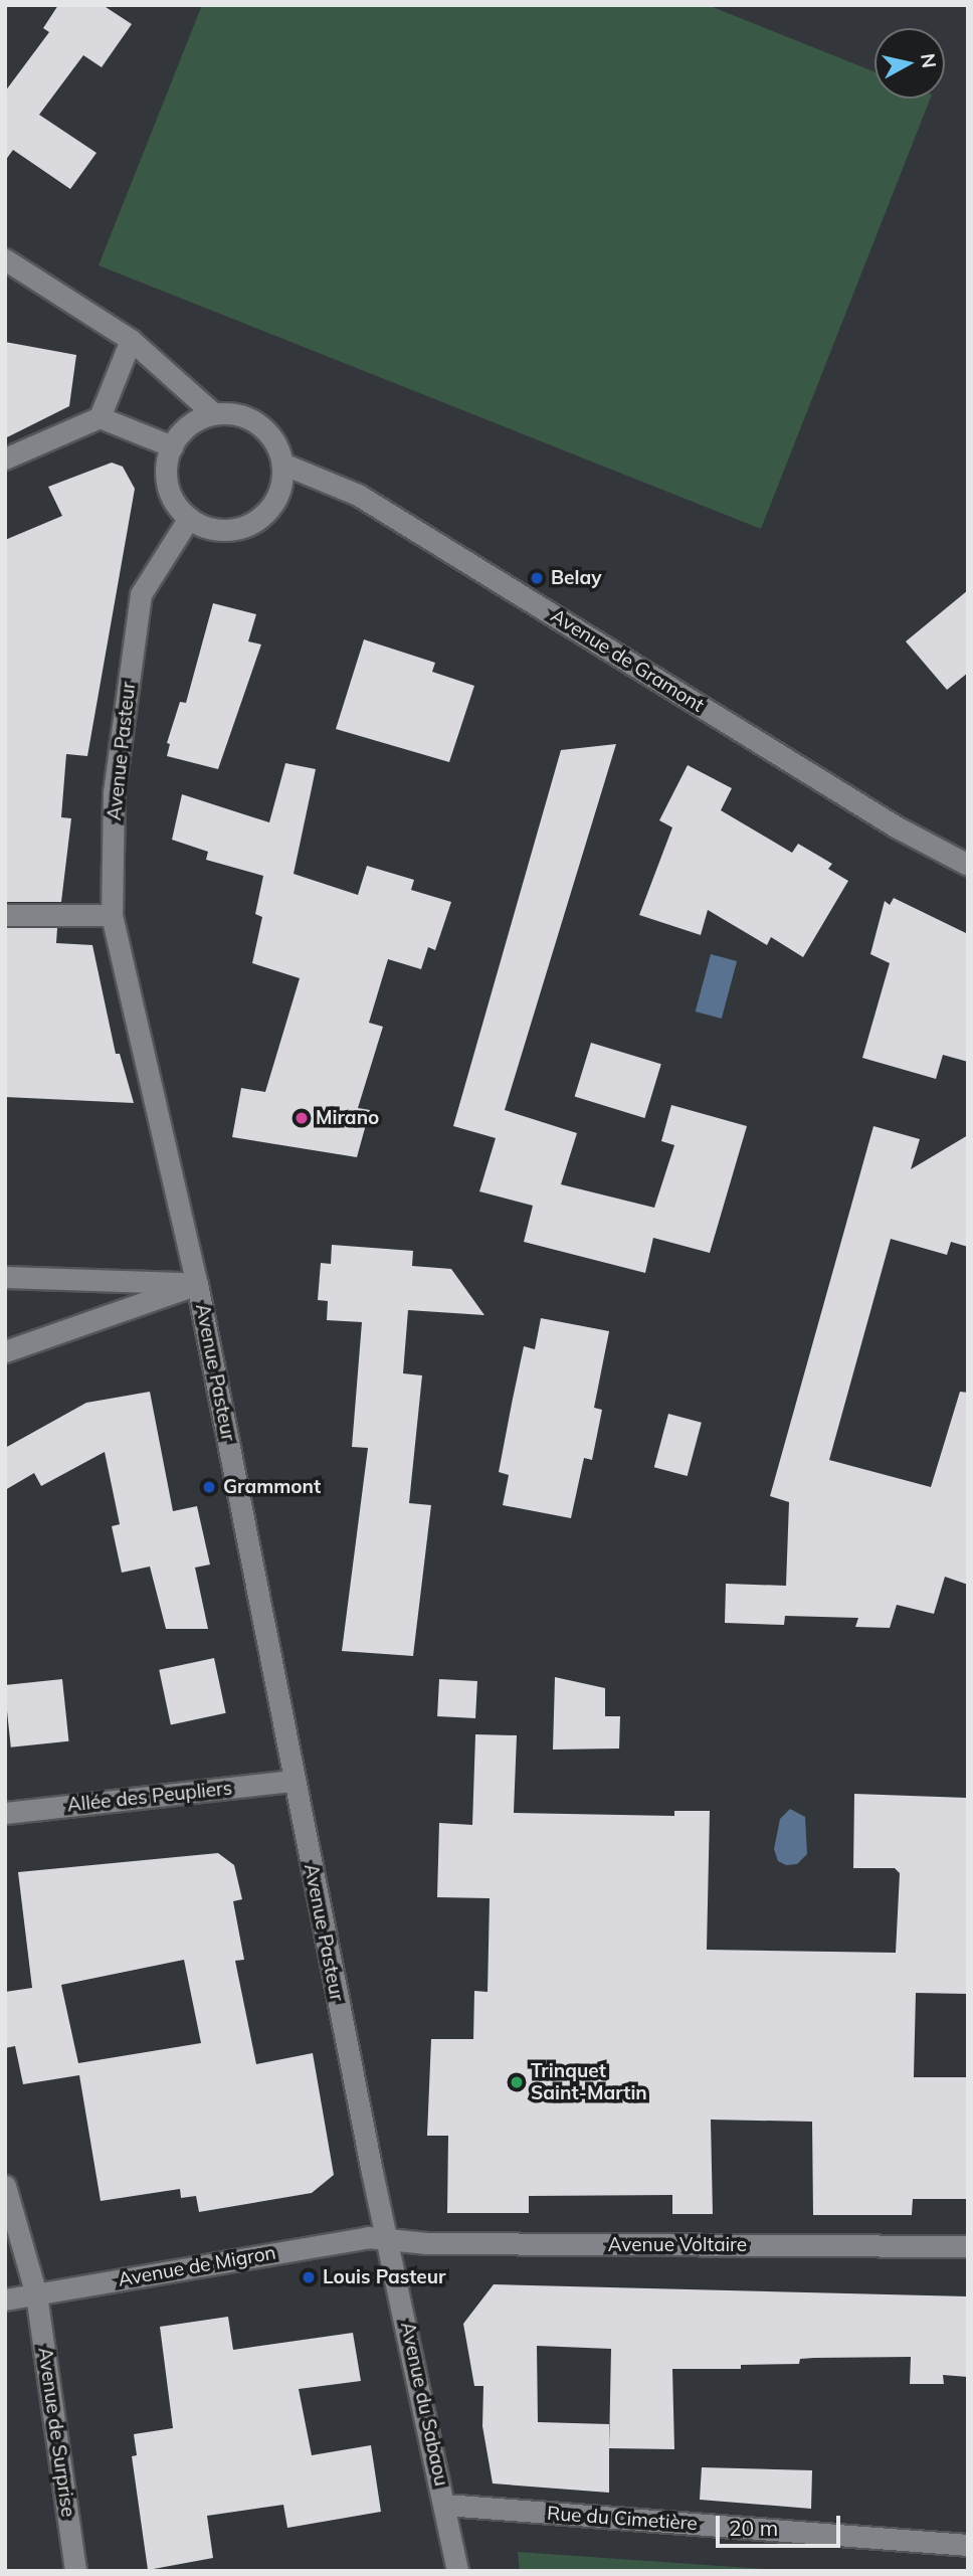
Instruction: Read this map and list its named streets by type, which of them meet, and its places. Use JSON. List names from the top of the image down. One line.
{"streets":{"street":["Avenue de Gramont","Avenue Pasteur","Allée des Peupliers","Avenue Voltaire","Avenue de Migron","Avenue du Sabaou","Avenue de Surprise","Rue du Cimetière"]},"crossings":[["Avenue de Gramont","Avenue Pasteur"],["Avenue Pasteur","Allée des Peupliers"],["Avenue Pasteur","Avenue Voltaire"],["Avenue Pasteur","Avenue de Migron"],["Avenue Pasteur","Avenue du Sabaou"],["Avenue Voltaire","Avenue de Migron"],["Avenue Voltaire","Avenue du Sabaou"],["Avenue de Migron","Avenue du Sabaou"],["Avenue de Migron","Avenue de Surprise"],["Avenue du Sabaou","Rue du Cimetière"]],"places":["Belay","Mirano","Grammont","Trinquet Saint-Martin","Louis Pasteur"],"scale_bar":"20 m","north":"right"}
